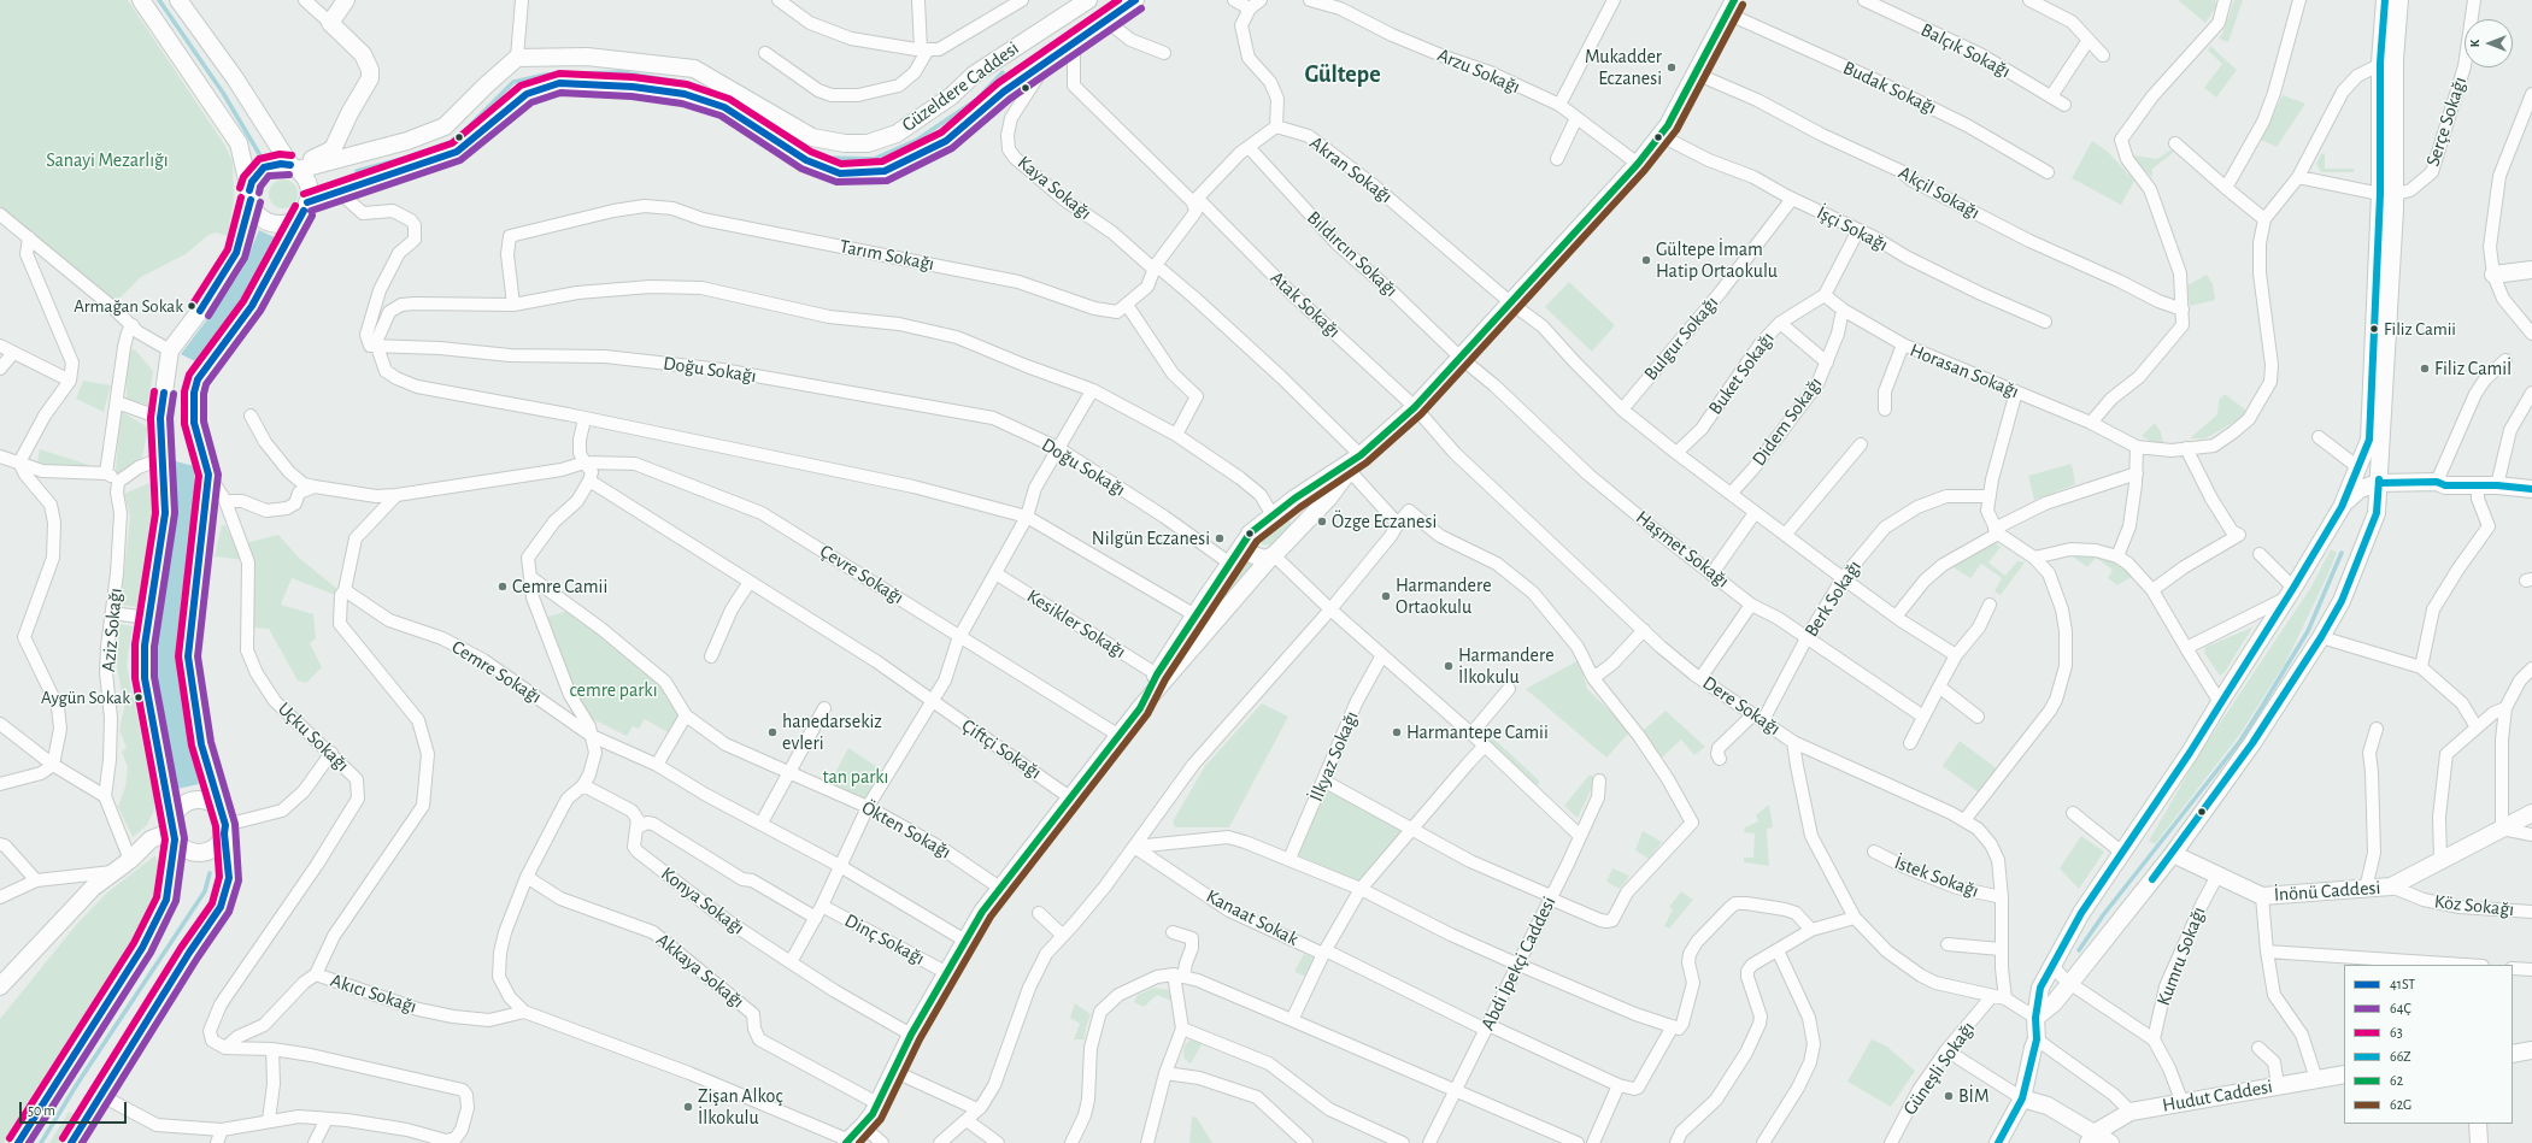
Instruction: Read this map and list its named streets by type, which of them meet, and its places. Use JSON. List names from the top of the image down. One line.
{"streets":{"main road":["Güzeldere Caddesi","İnönü Caddesi","Hudut Caddesi"],"street":["Balçık Sokağı","Arzu Sokağı","Budak Sokağı","Serçe Sokağı","Akran Sokağı","Kaya Sokağı","Akçil Sokağı","İşçi Sokağı","Bıldırcın Sokağı","Tarım Sokağı","Atak Sokağı","Bulgur Sokağı","Doğu Sokağı","Horasan Sokağı","Buket Sokağı","Didem Sokağı","Haşmet Sokağı","Çevre Sokağı","Berk Sokağı","Kesikler Sokağı","Aziz Sokağı","Cemre Sokağı","Dere Sokağı","Uçku Sokağı","Çiftçi Sokağı","İlkyaz Sokağı","Ökten Sokağı","İstek Sokağı","Konya Sokağı","Köz Sokağı","Kanaat Sokak","Dinç Sokağı","Kumru Sokağı","Abdi İpekçi Caddesi","Akkaya Sokağı","Akıcı Sokağı","Güneşli Sokağı"]},"crossings":[["Güzeldere Caddesi","Kaya Sokağı"],["Güzeldere Caddesi","Atak Sokağı"],["Akran Sokağı","Tarım Sokağı"],["Akran Sokağı","Bulgur Sokağı"],["Akran Sokağı","Buket Sokağı"],["Akran Sokağı","Didem Sokağı"],["Akran Sokağı","Berk Sokağı"],["Kaya Sokağı","Tarım Sokağı"],["İşçi Sokağı","Bulgur Sokağı"],["Bıldırcın Sokağı","Tarım Sokağı"],["Bıldırcın Sokağı","Haşmet Sokağı"],["Tarım Sokağı","Atak Sokağı"],["Atak Sokağı","Dere Sokağı"],["Horasan Sokağı","Didem Sokağı"],["Haşmet Sokağı","Berk Sokağı"],["Berk Sokağı","Dere Sokağı"],["Dere Sokağı","İstek Sokağı"],["Uçku Sokağı","Akıcı Sokağı"],["İnönü Caddesi","Köz Sokağı"],["İnönü Caddesi","Kumru Sokağı"],["Kanaat Sokak","Abdi İpekçi Caddesi"]],"districts":["Gültepe"],"parks":["Sanayi Mezarlığı","cemre parkı","tan parkı"],"places":["Mukadder Eczanesi","Gültepe İmam Hatip Ortaokulu","Armağan Sokak","Filiz Camii","Filiz Camiİ","Özge Eczanesi","Nilgün Eczanesi","Cemre Camii","Harmandere Ortaokulu","Harmandere İlkokulu","Aygün Sokak","hanedarsekiz evleri","Harmantepe Camii","BİM","Zişan Alkoç İlkokulu"],"lines":["transit line 41ST","transit line 63","transit line 66Z","transit line 62","transit line 62G","transit line 64Ç"],"legend":["41ST","64Ç","63","66Z","62","62G"],"scale_bar":"50 m","north":"left"}
